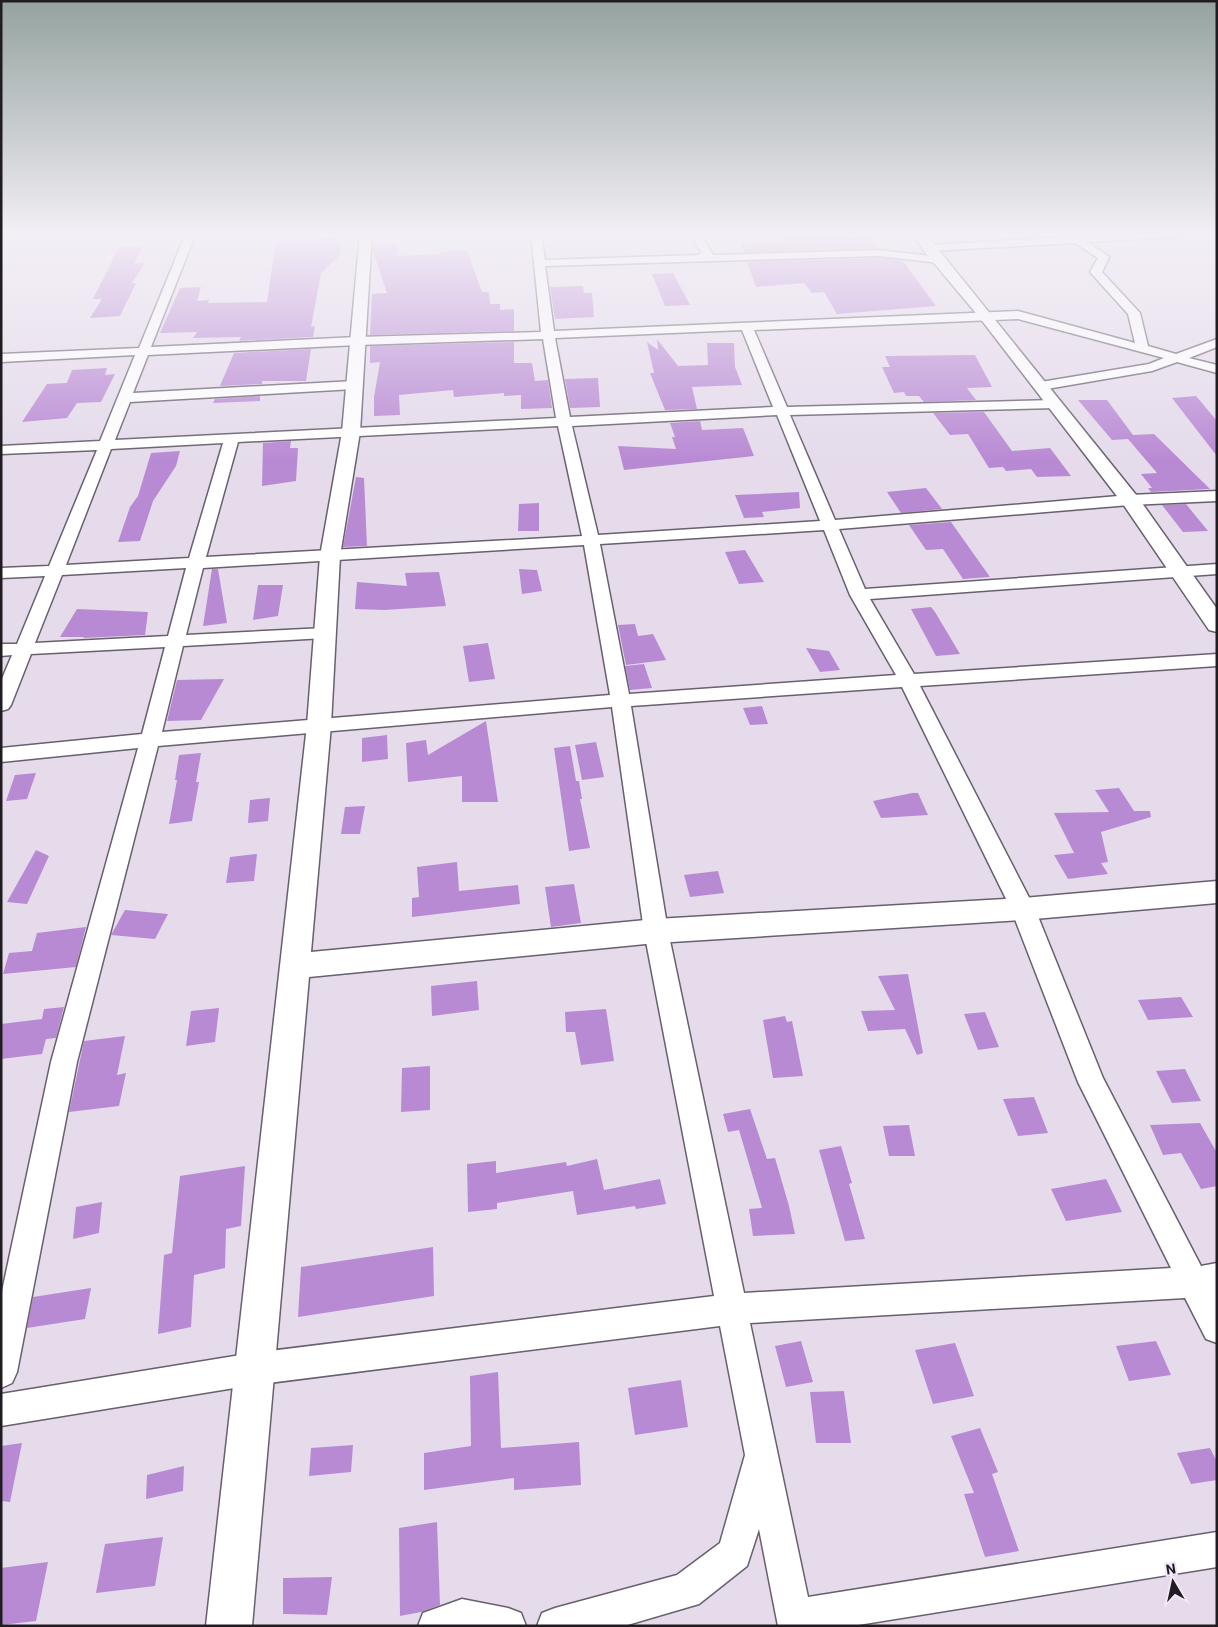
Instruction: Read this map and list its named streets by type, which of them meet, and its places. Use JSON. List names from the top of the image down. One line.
{"north":"top"}
